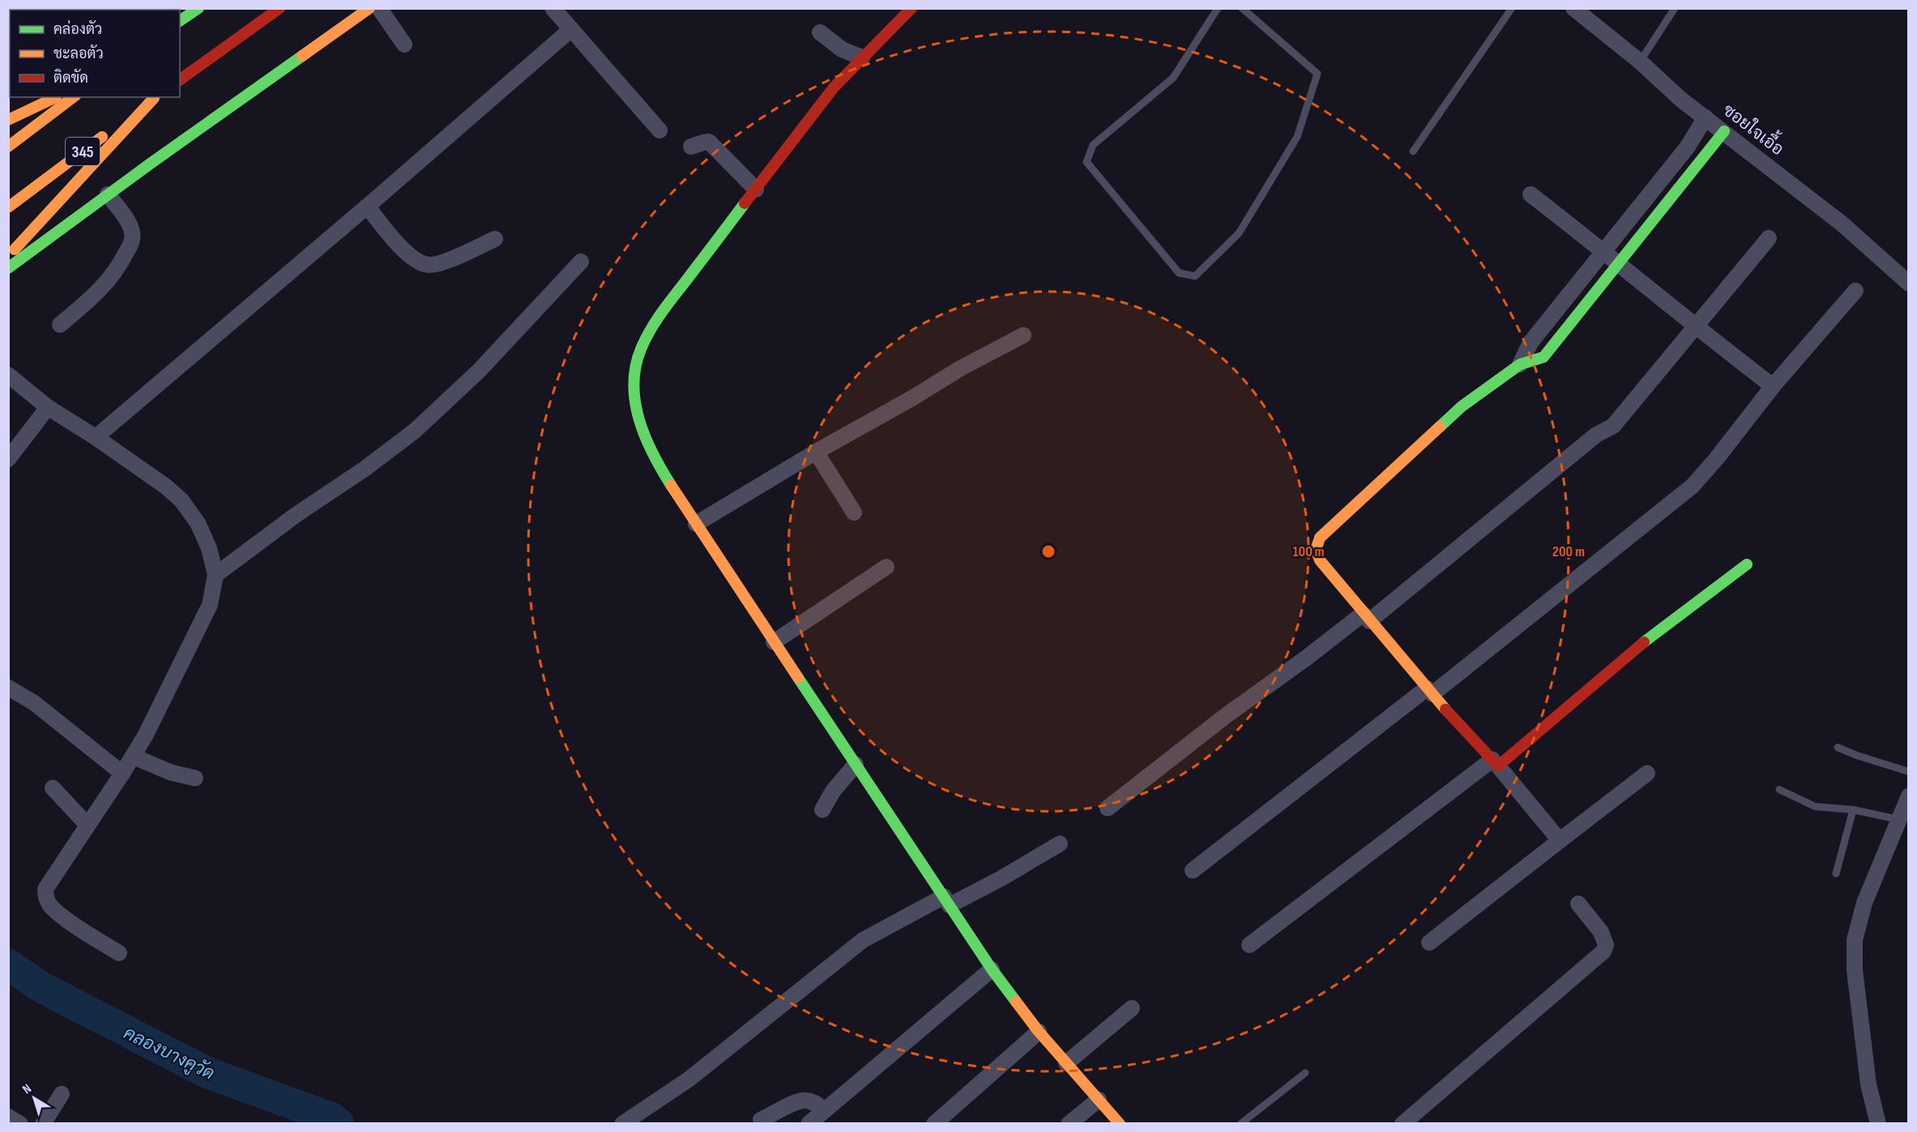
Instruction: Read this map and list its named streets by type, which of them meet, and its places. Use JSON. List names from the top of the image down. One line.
{"streets":{"street":["ซอยใจเอื้อ","345"]},"water":["คลองบางคูวัด"],"legend":["คล่องตัว","ชะลอตัว","ติดขัด"],"north":"top left","rings":["100 m","200 m"]}
